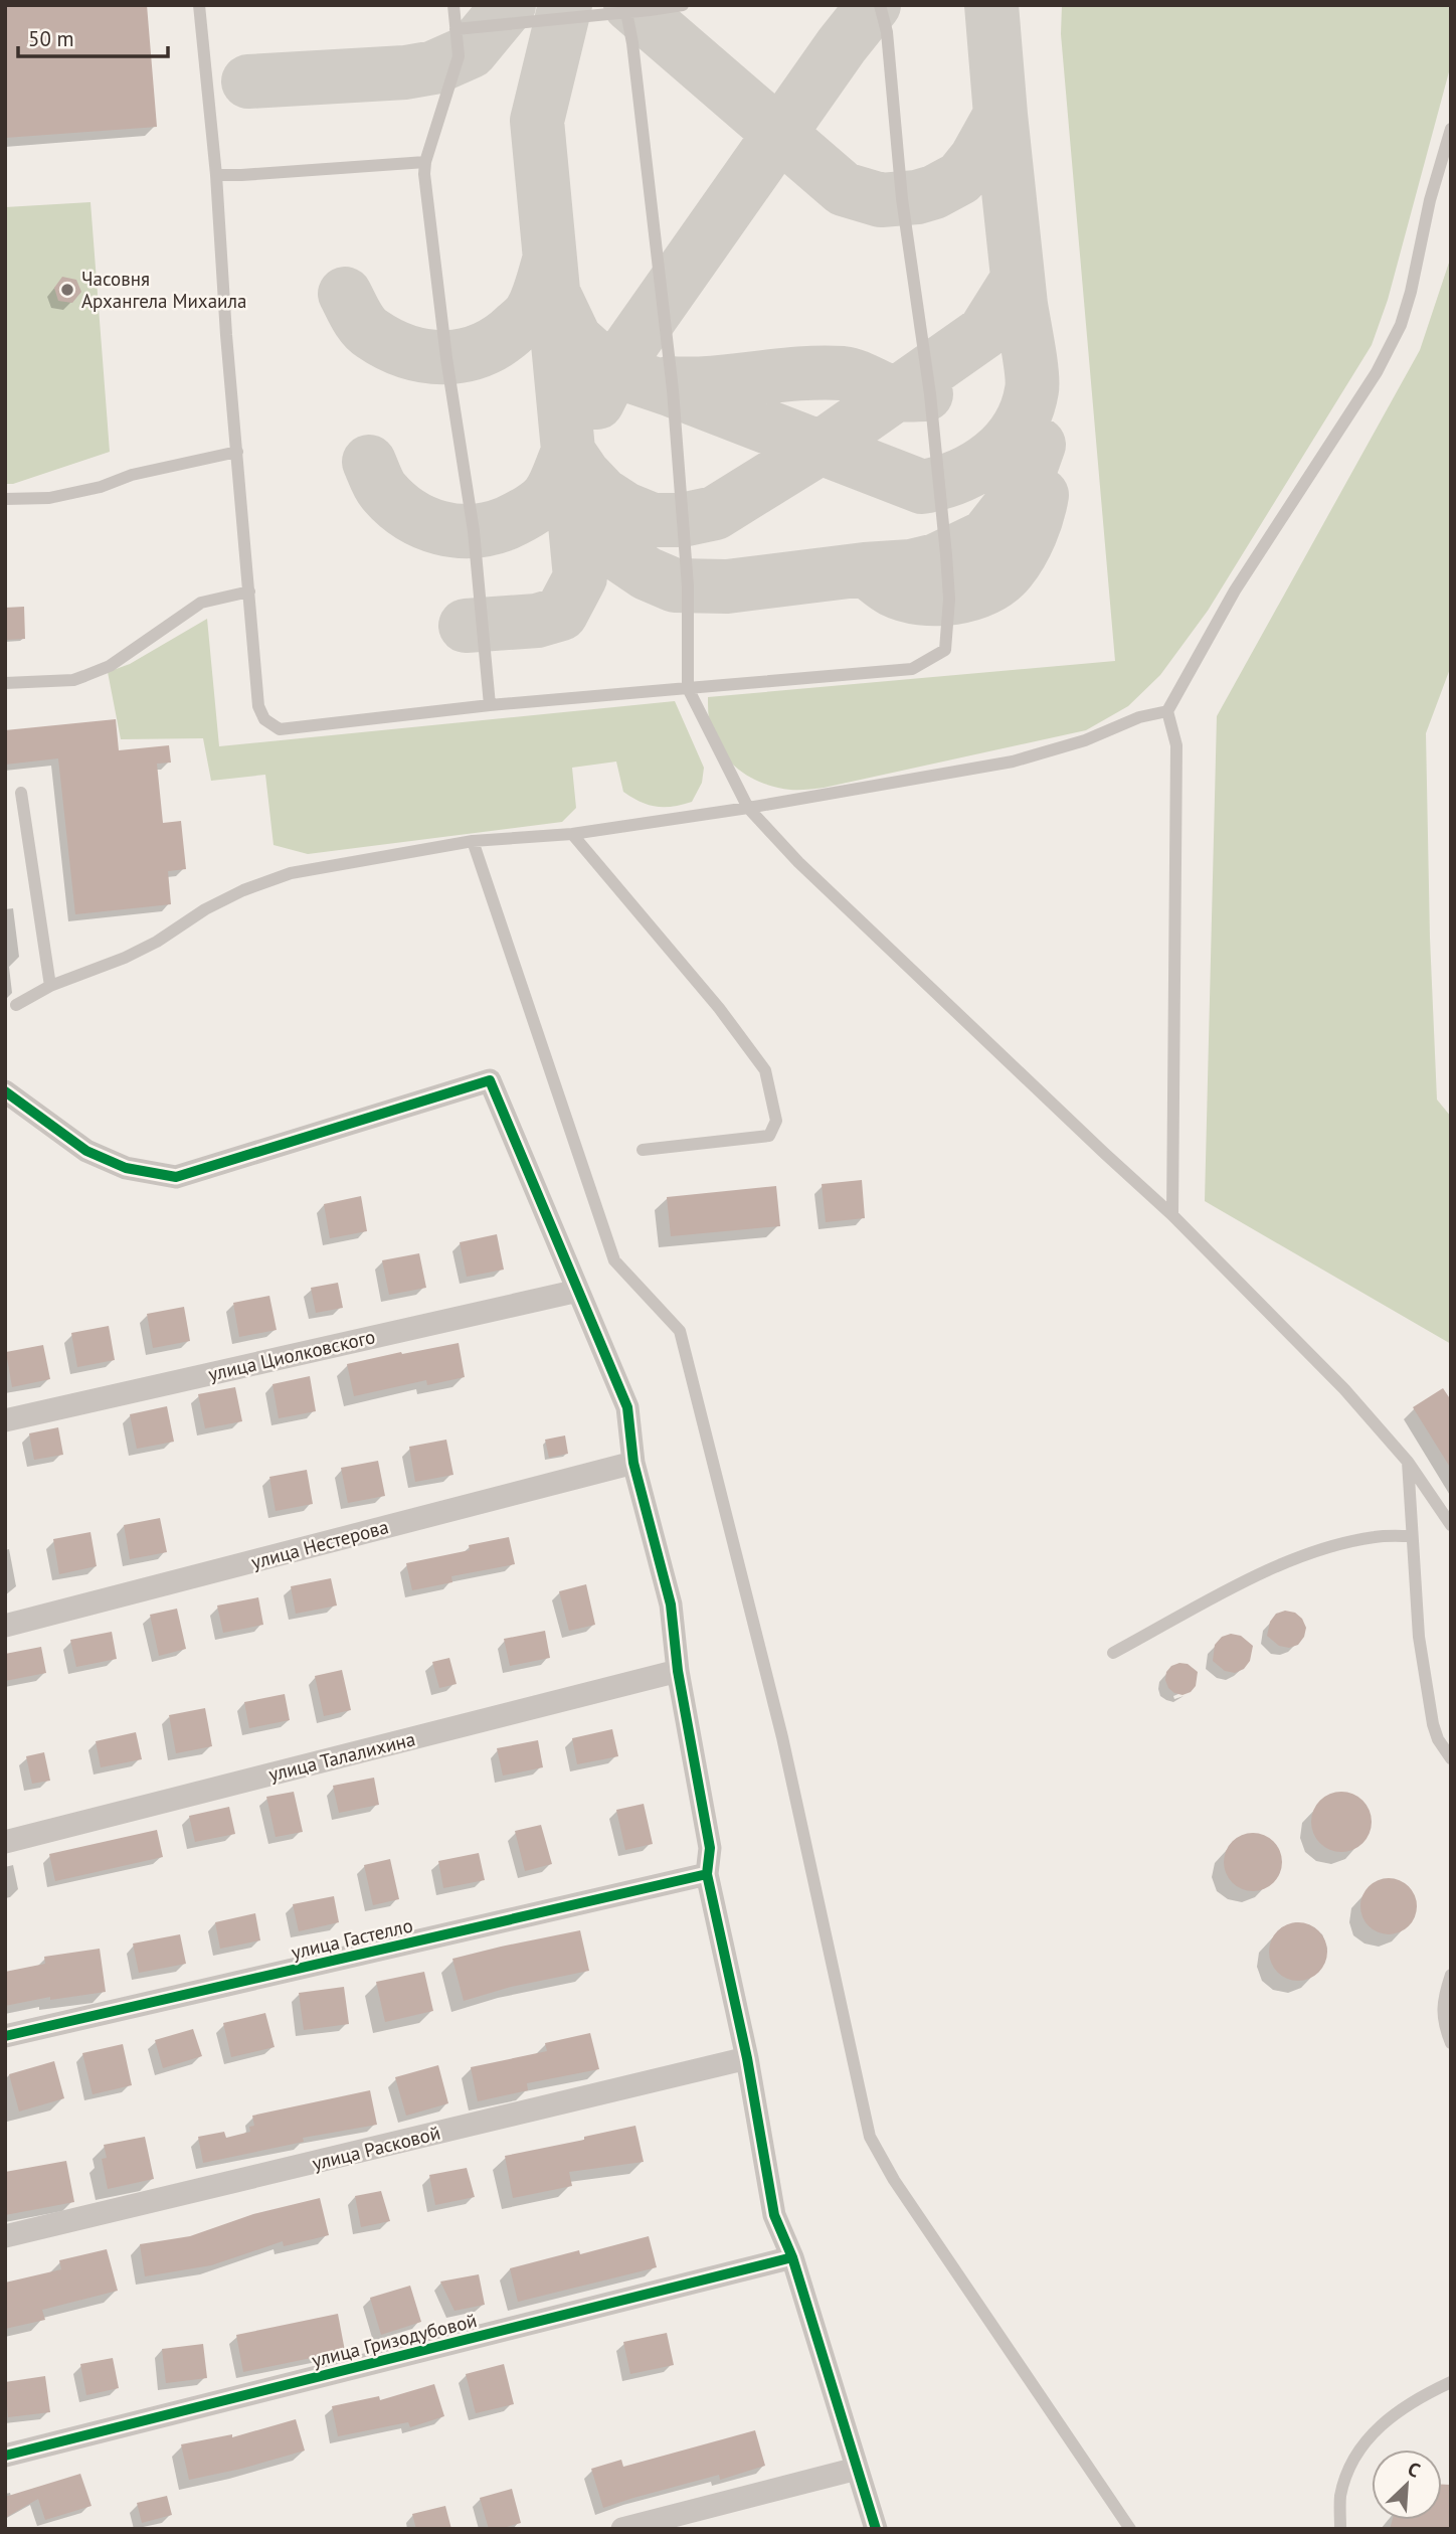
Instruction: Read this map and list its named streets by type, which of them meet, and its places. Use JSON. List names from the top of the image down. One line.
{"streets":{"street":["улица Циолковского","улица Нестерова","улица Талалихина","улица Гастелло","улица Расковой","улица Гризодубовой"]},"places":["Часовня Архангела Михаила"],"scale_bar":"50 m","north":"top right"}
